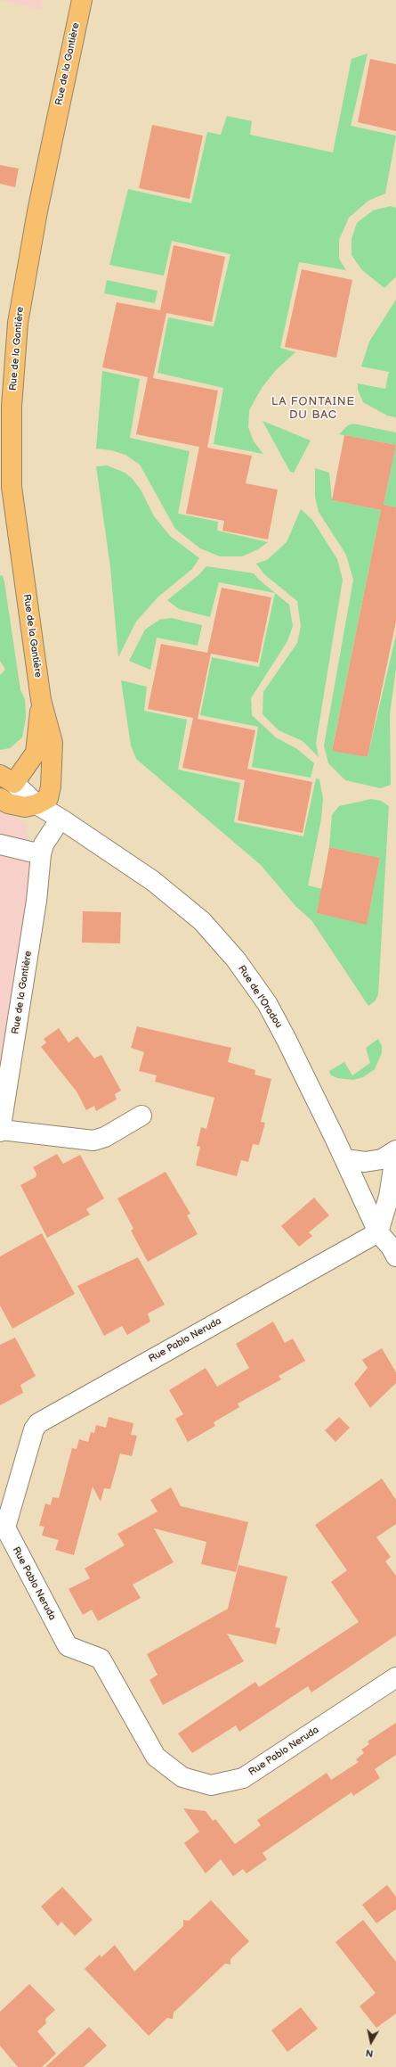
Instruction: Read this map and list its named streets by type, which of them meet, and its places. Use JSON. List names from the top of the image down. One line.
{"streets":{"main road":["Rue de la Gantière"],"street":["Rue de l'Oradou","Rue Pablo Neruda"]},"crossings":[["Rue de la Gantière","Rue de l'Oradou"],["Rue de l'Oradou","Rue Pablo Neruda"]],"districts":["LA FONTAINE DU BAC"],"north":"bottom"}
